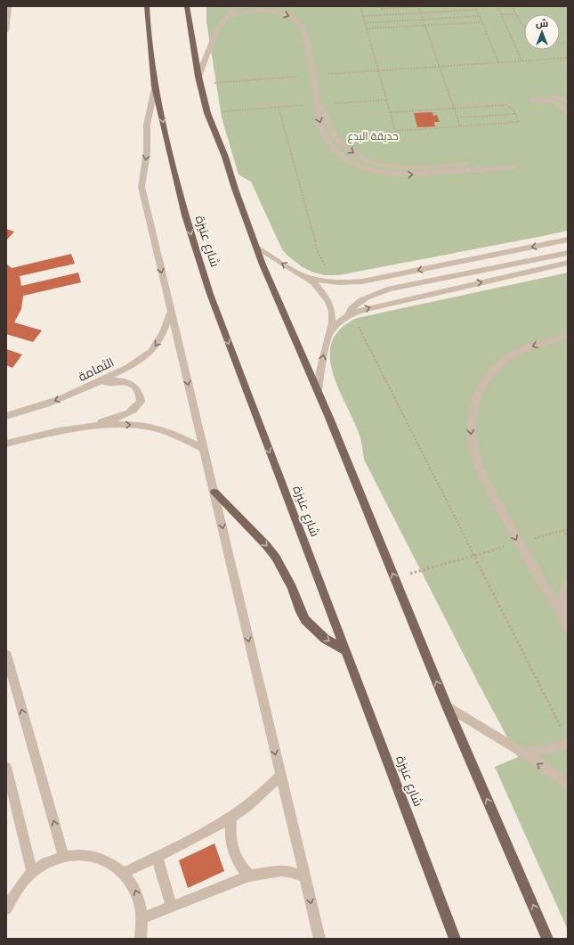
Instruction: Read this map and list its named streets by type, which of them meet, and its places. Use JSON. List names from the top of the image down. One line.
{"streets":{"main road":["شارع عنيزة"],"street":["الثمامة"]},"crossings":[["شارع عنيزة","الثمامة"]],"parks":["حديقة البدع"],"north":"top"}
